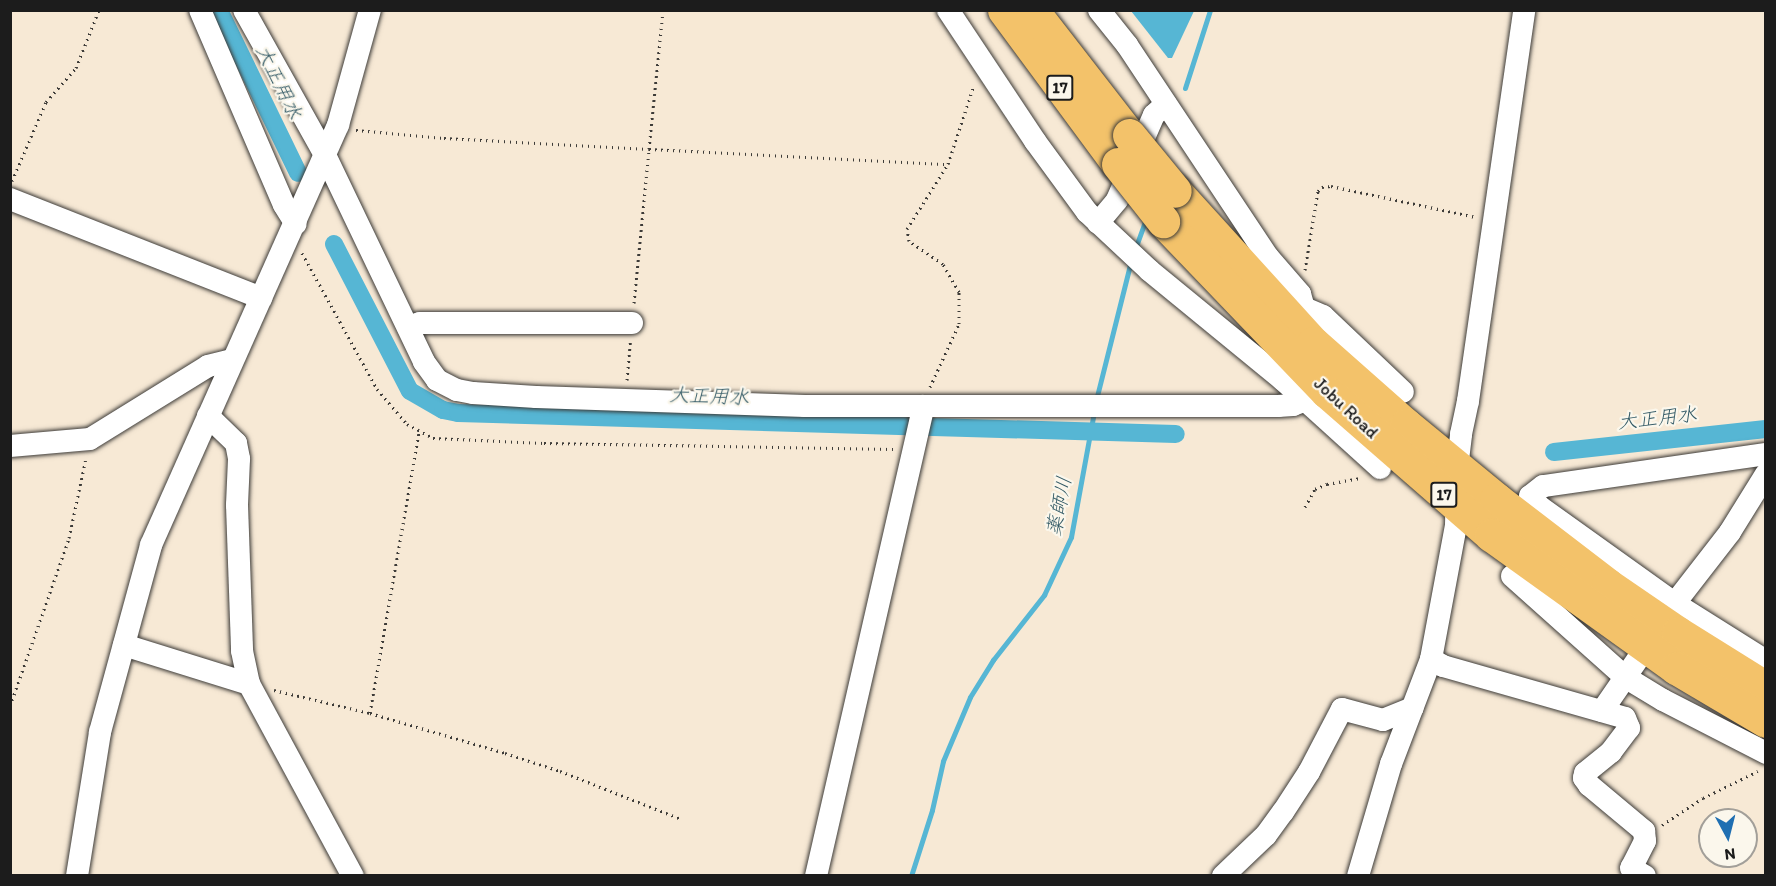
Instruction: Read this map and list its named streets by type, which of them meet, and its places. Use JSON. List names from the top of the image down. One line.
{"streets":{"highway":["17","Jobu Road"]},"water":["大正用水","薬師川"],"north":"bottom"}
